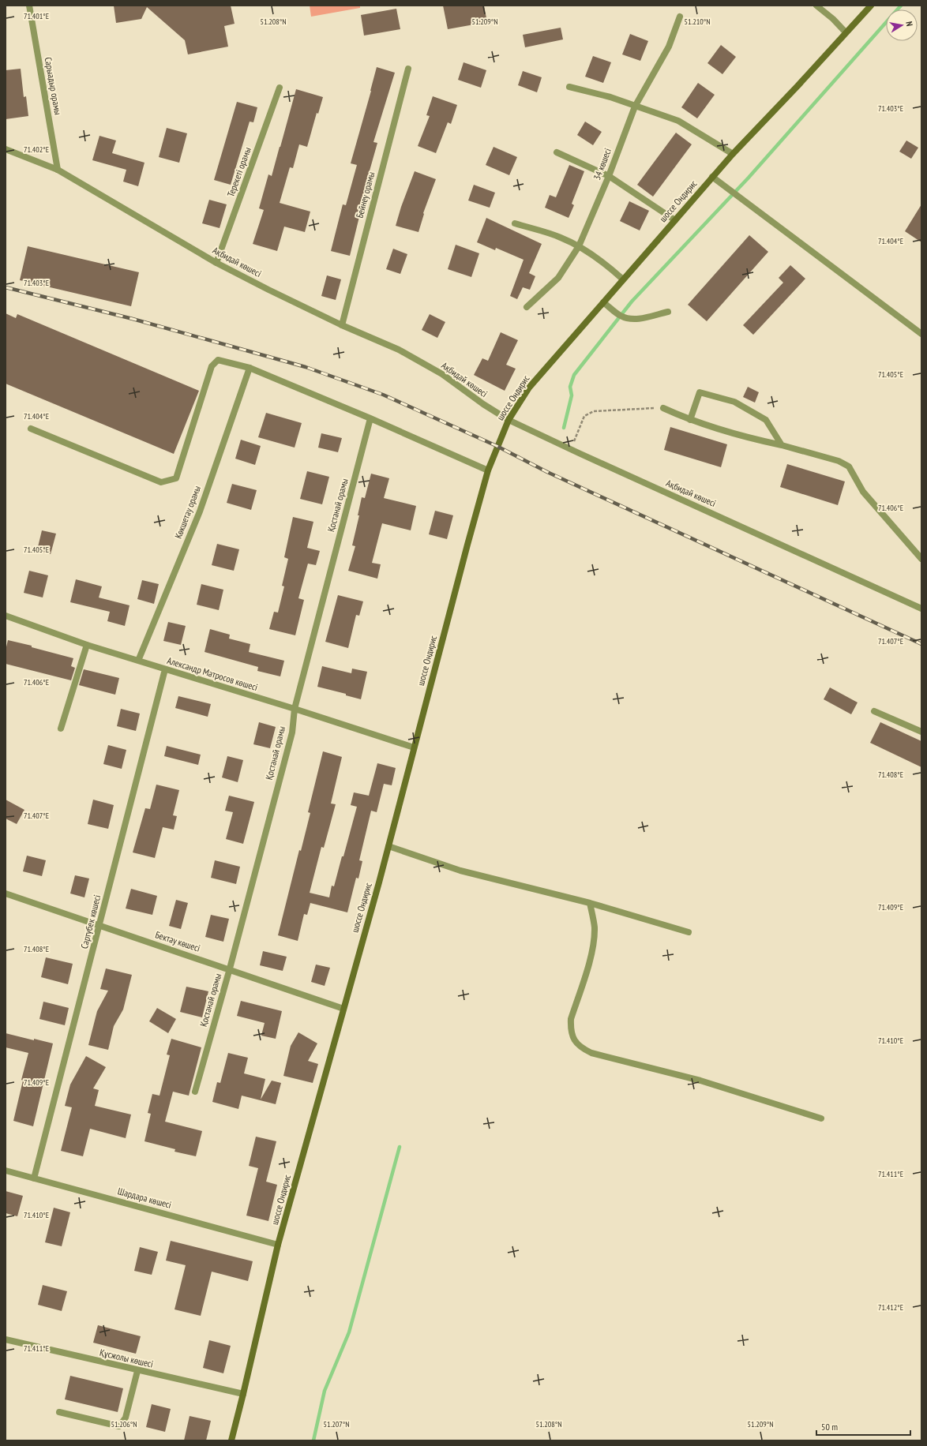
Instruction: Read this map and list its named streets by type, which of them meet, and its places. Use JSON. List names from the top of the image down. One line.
{"streets":{"main road":["шоссе Ондирис"],"street":["Сарыадыр орамы","34 көшесі","Терекеті орамы","Бейнеу орамы","Ақбидай көшесі","Қостанай орамы","Көкшетау орамы","Александр Матросов көшесі","Сартүбек көшесі","Бектау көшесі","Шардара көшесі","Құсжолы көшесі"]},"crossings":[["Сарыадыр орамы","Ақбидай көшесі"],["Терекеті орамы","Ақбидай көшесі"],["Бейнеу орамы","Ақбидай көшесі"],["шоссе Ондирис","Ақбидай көшесі"],["шоссе Ондирис","Александр Матросов көшесі"],["шоссе Ондирис","Бектау көшесі"],["шоссе Ондирис","Шардара көшесі"],["шоссе Ондирис","Құсжолы көшесі"],["Қостанай орамы","Александр Матросов көшесі"],["Қостанай орамы","Бектау көшесі"],["Көкшетау орамы","Александр Матросов көшесі"],["Александр Матросов көшесі","Сартүбек көшесі"],["Сартүбек көшесі","Бектау көшесі"],["Сартүбек көшесі","Шардара көшесі"]],"scale_bar":"50 m","north":"right","coordinates":["71.401°E","51.208°N","51.209°N","51.210°N","71.403°E","71.402°E","71.404°E","71.405°E","71.406°E","71.407°E","71.408°E","71.409°E","71.410°E","71.411°E","71.412°E","51.206°N","51.207°N"]}
